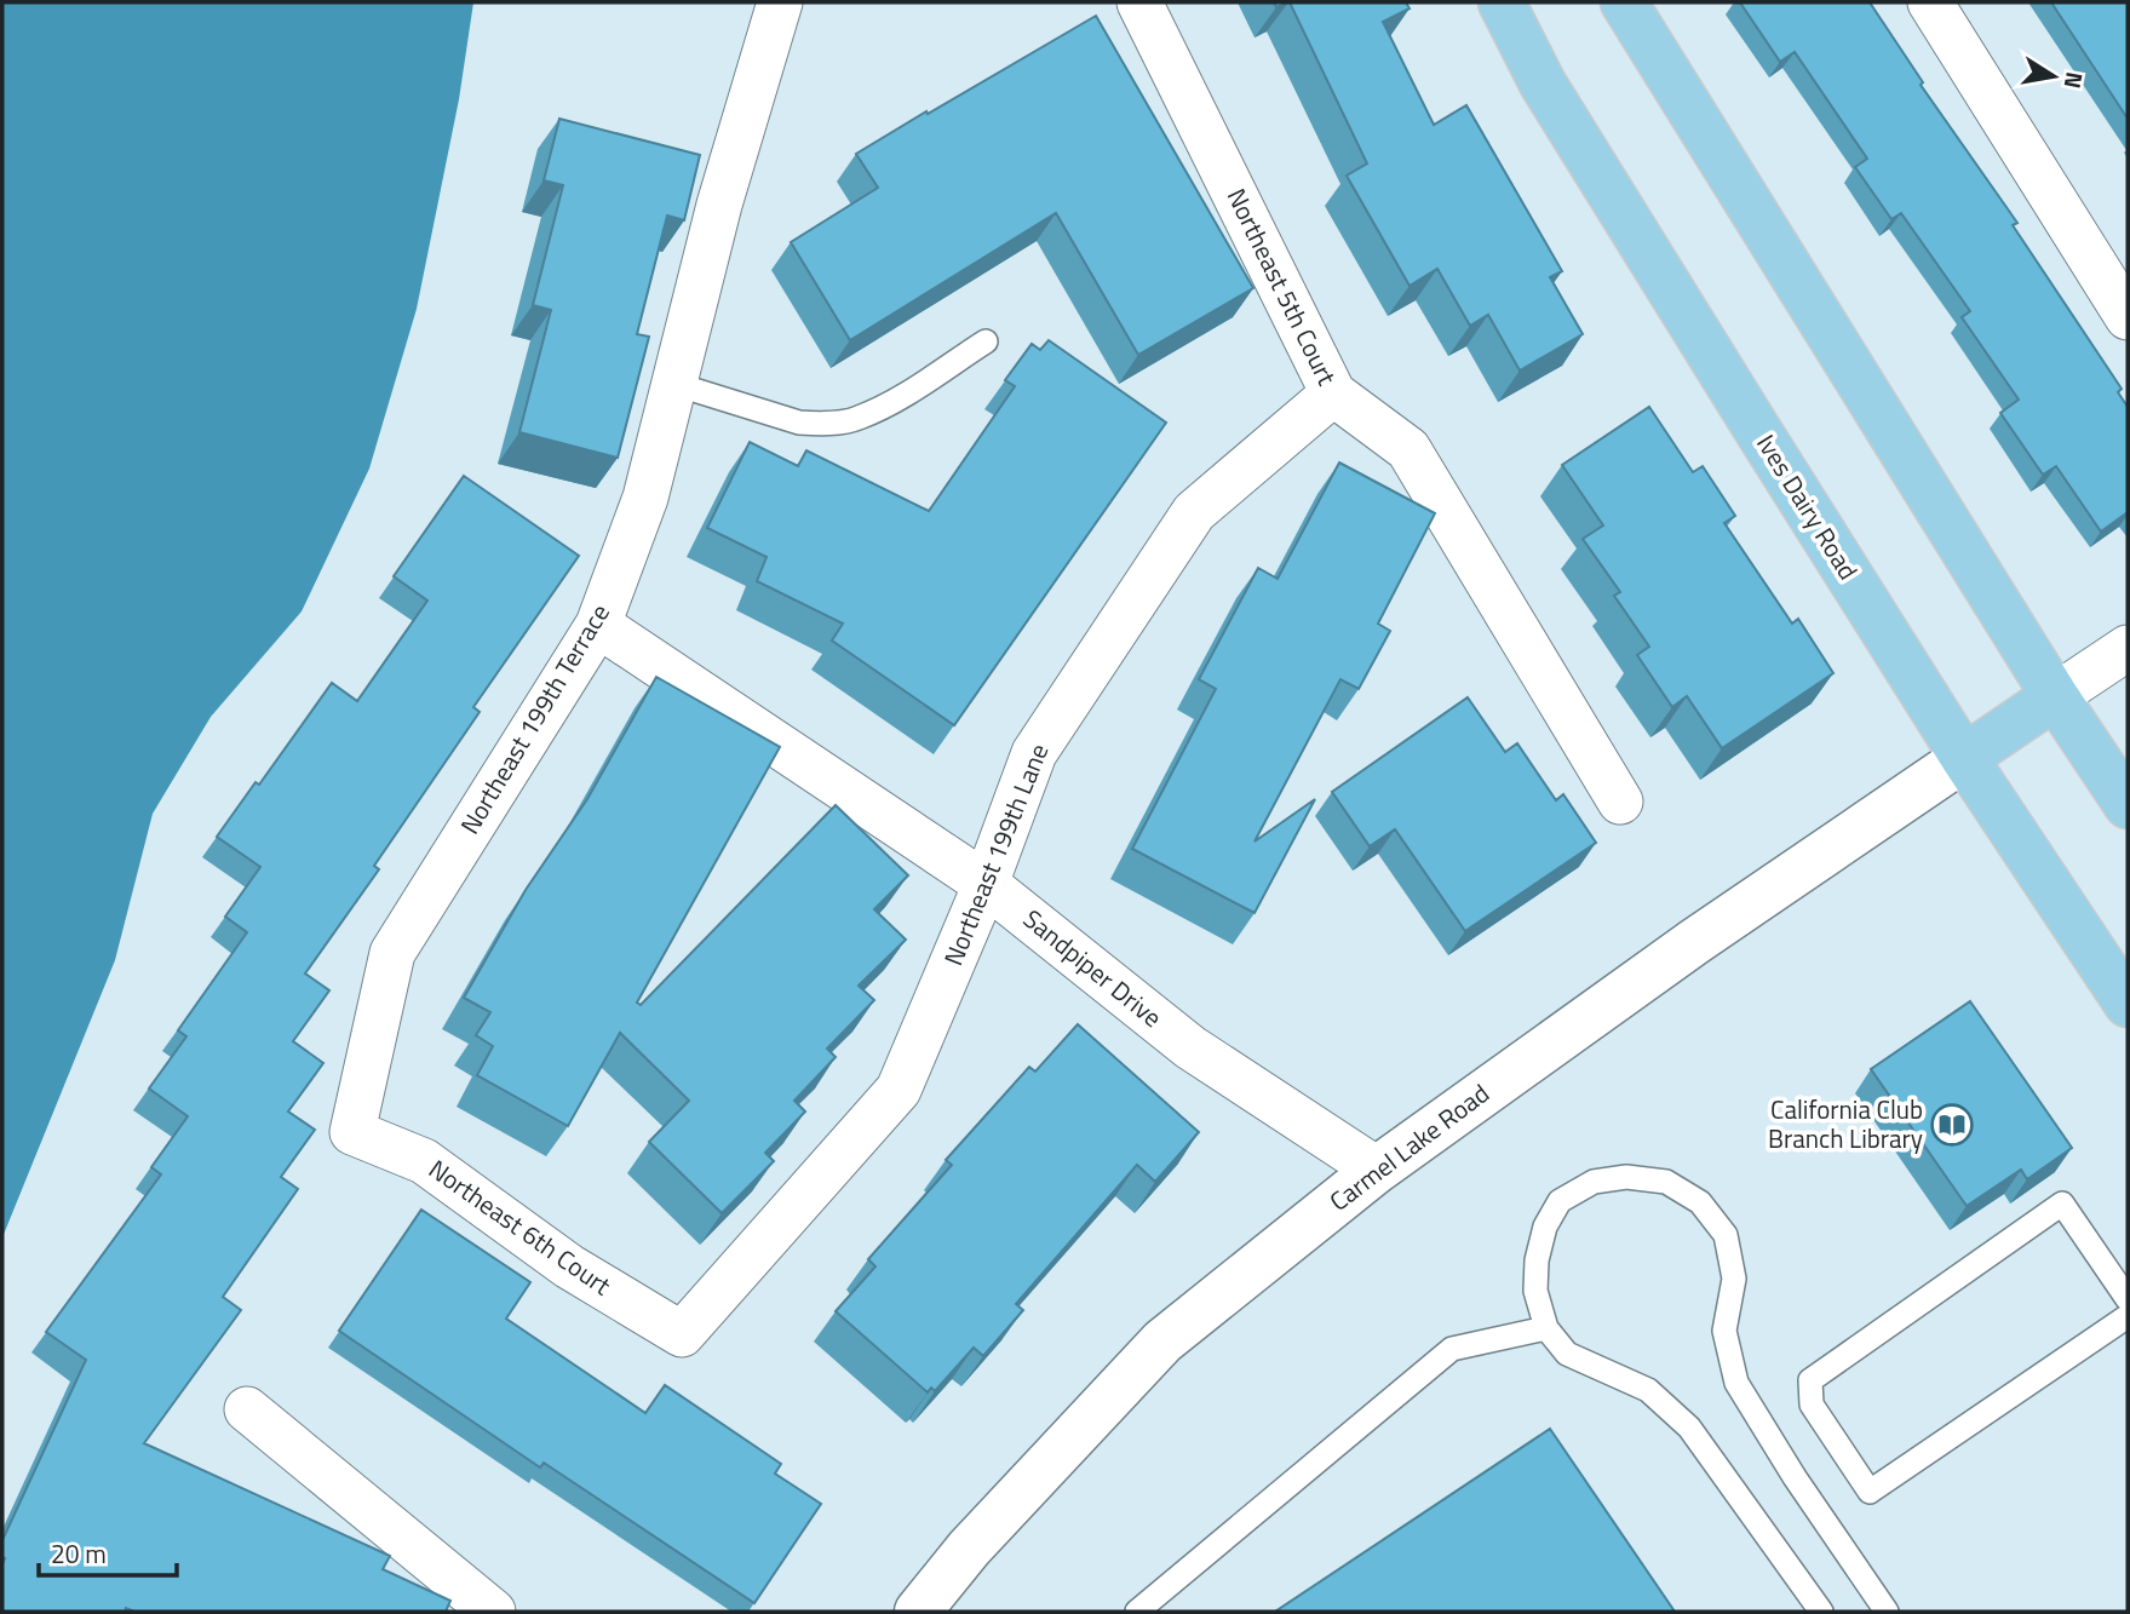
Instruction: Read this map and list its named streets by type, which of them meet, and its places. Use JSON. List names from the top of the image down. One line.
{"streets":{"main road":["Ives Dairy Road"],"street":["Northeast 5th Court","Northeast 199th Terrace","Northeast 199th Lane","Sandpiper Drive","Carmel Lake Road","Northeast 6th Court"]},"crossings":[["Northeast 5th Court","Northeast 199th Lane"],["Ives Dairy Road","Carmel Lake Road"],["Northeast 199th Terrace","Sandpiper Drive"],["Northeast 199th Terrace","Northeast 6th Court"],["Northeast 199th Lane","Sandpiper Drive"],["Northeast 199th Lane","Northeast 6th Court"],["Sandpiper Drive","Carmel Lake Road"]],"places":{"library":["California Club Branch Library"]},"scale_bar":"20 m","north":"right"}
